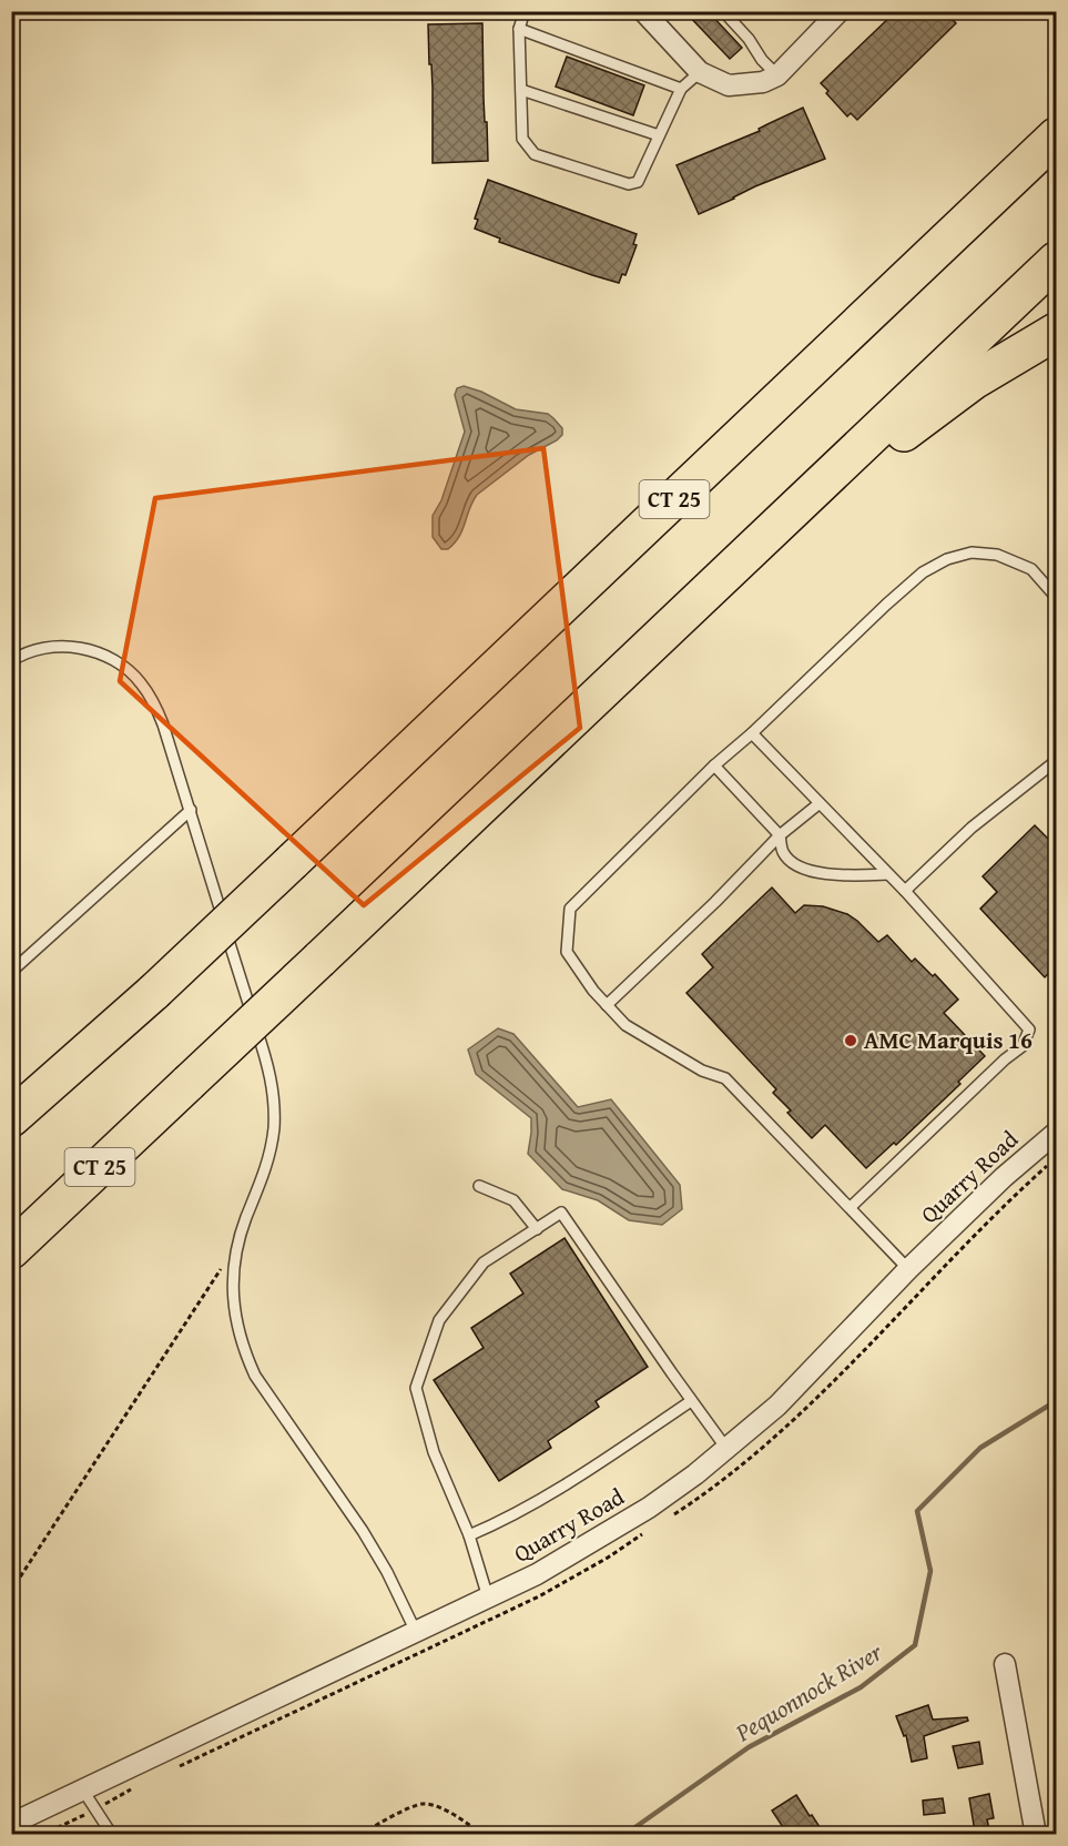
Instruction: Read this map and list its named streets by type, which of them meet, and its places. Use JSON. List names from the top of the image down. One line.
{"streets":{"highway":["CT 25"],"street":["Quarry Road"]},"water":["Pequonnock River"],"places":["AMC Marquis 16"]}
